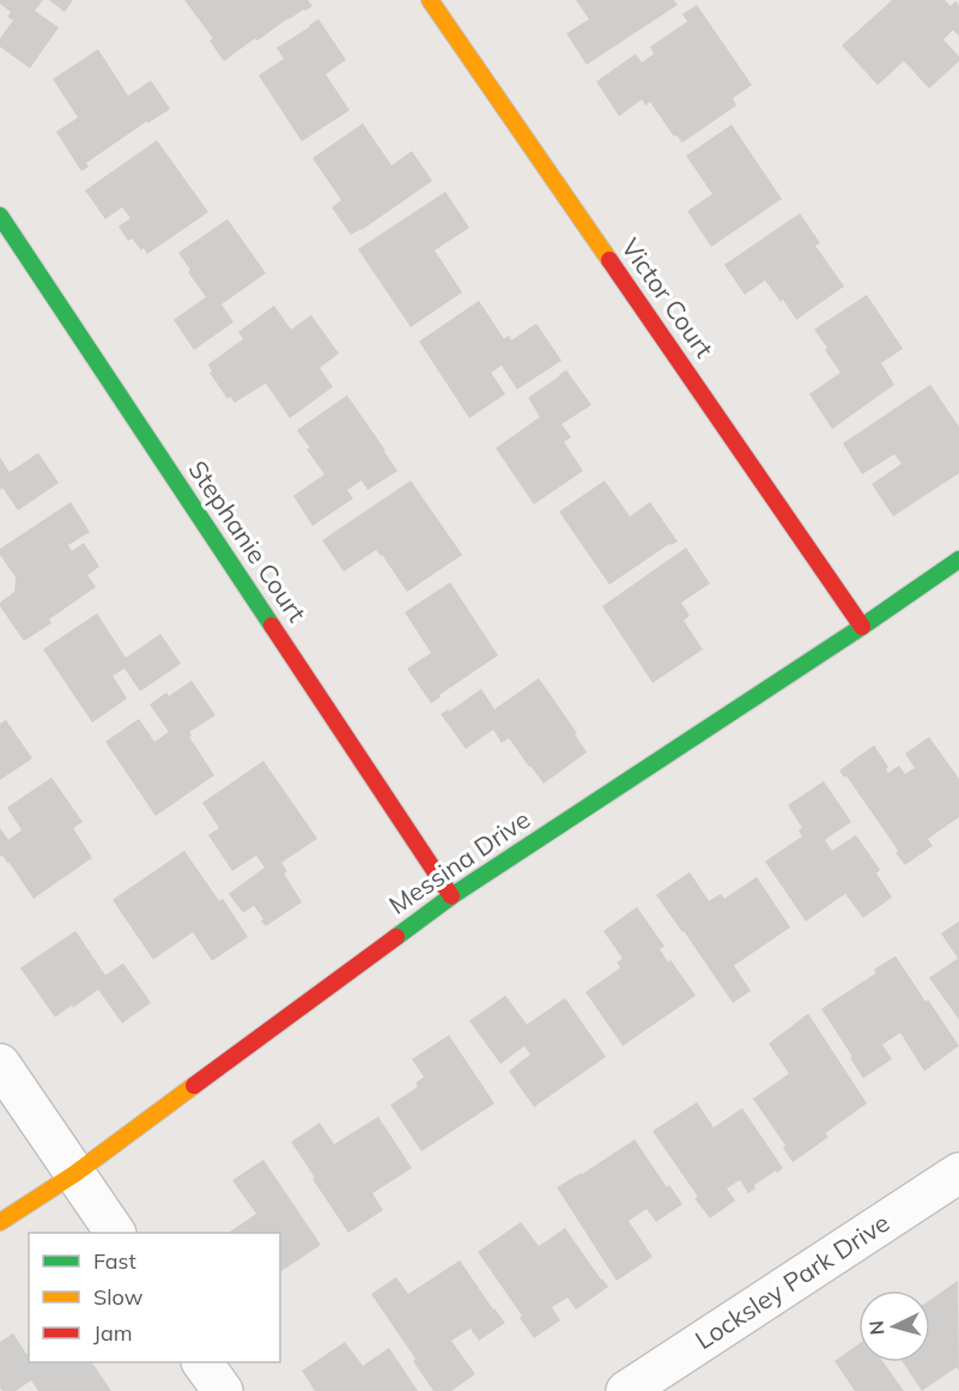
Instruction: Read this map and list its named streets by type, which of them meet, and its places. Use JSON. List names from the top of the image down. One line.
{"streets":{"street":["Victor Court","Stephanie Court","Messina Drive","Locksley Park Drive"]},"crossings":[["Victor Court","Messina Drive"],["Stephanie Court","Messina Drive"]],"legend":["Fast","Slow","Jam"],"north":"left"}
